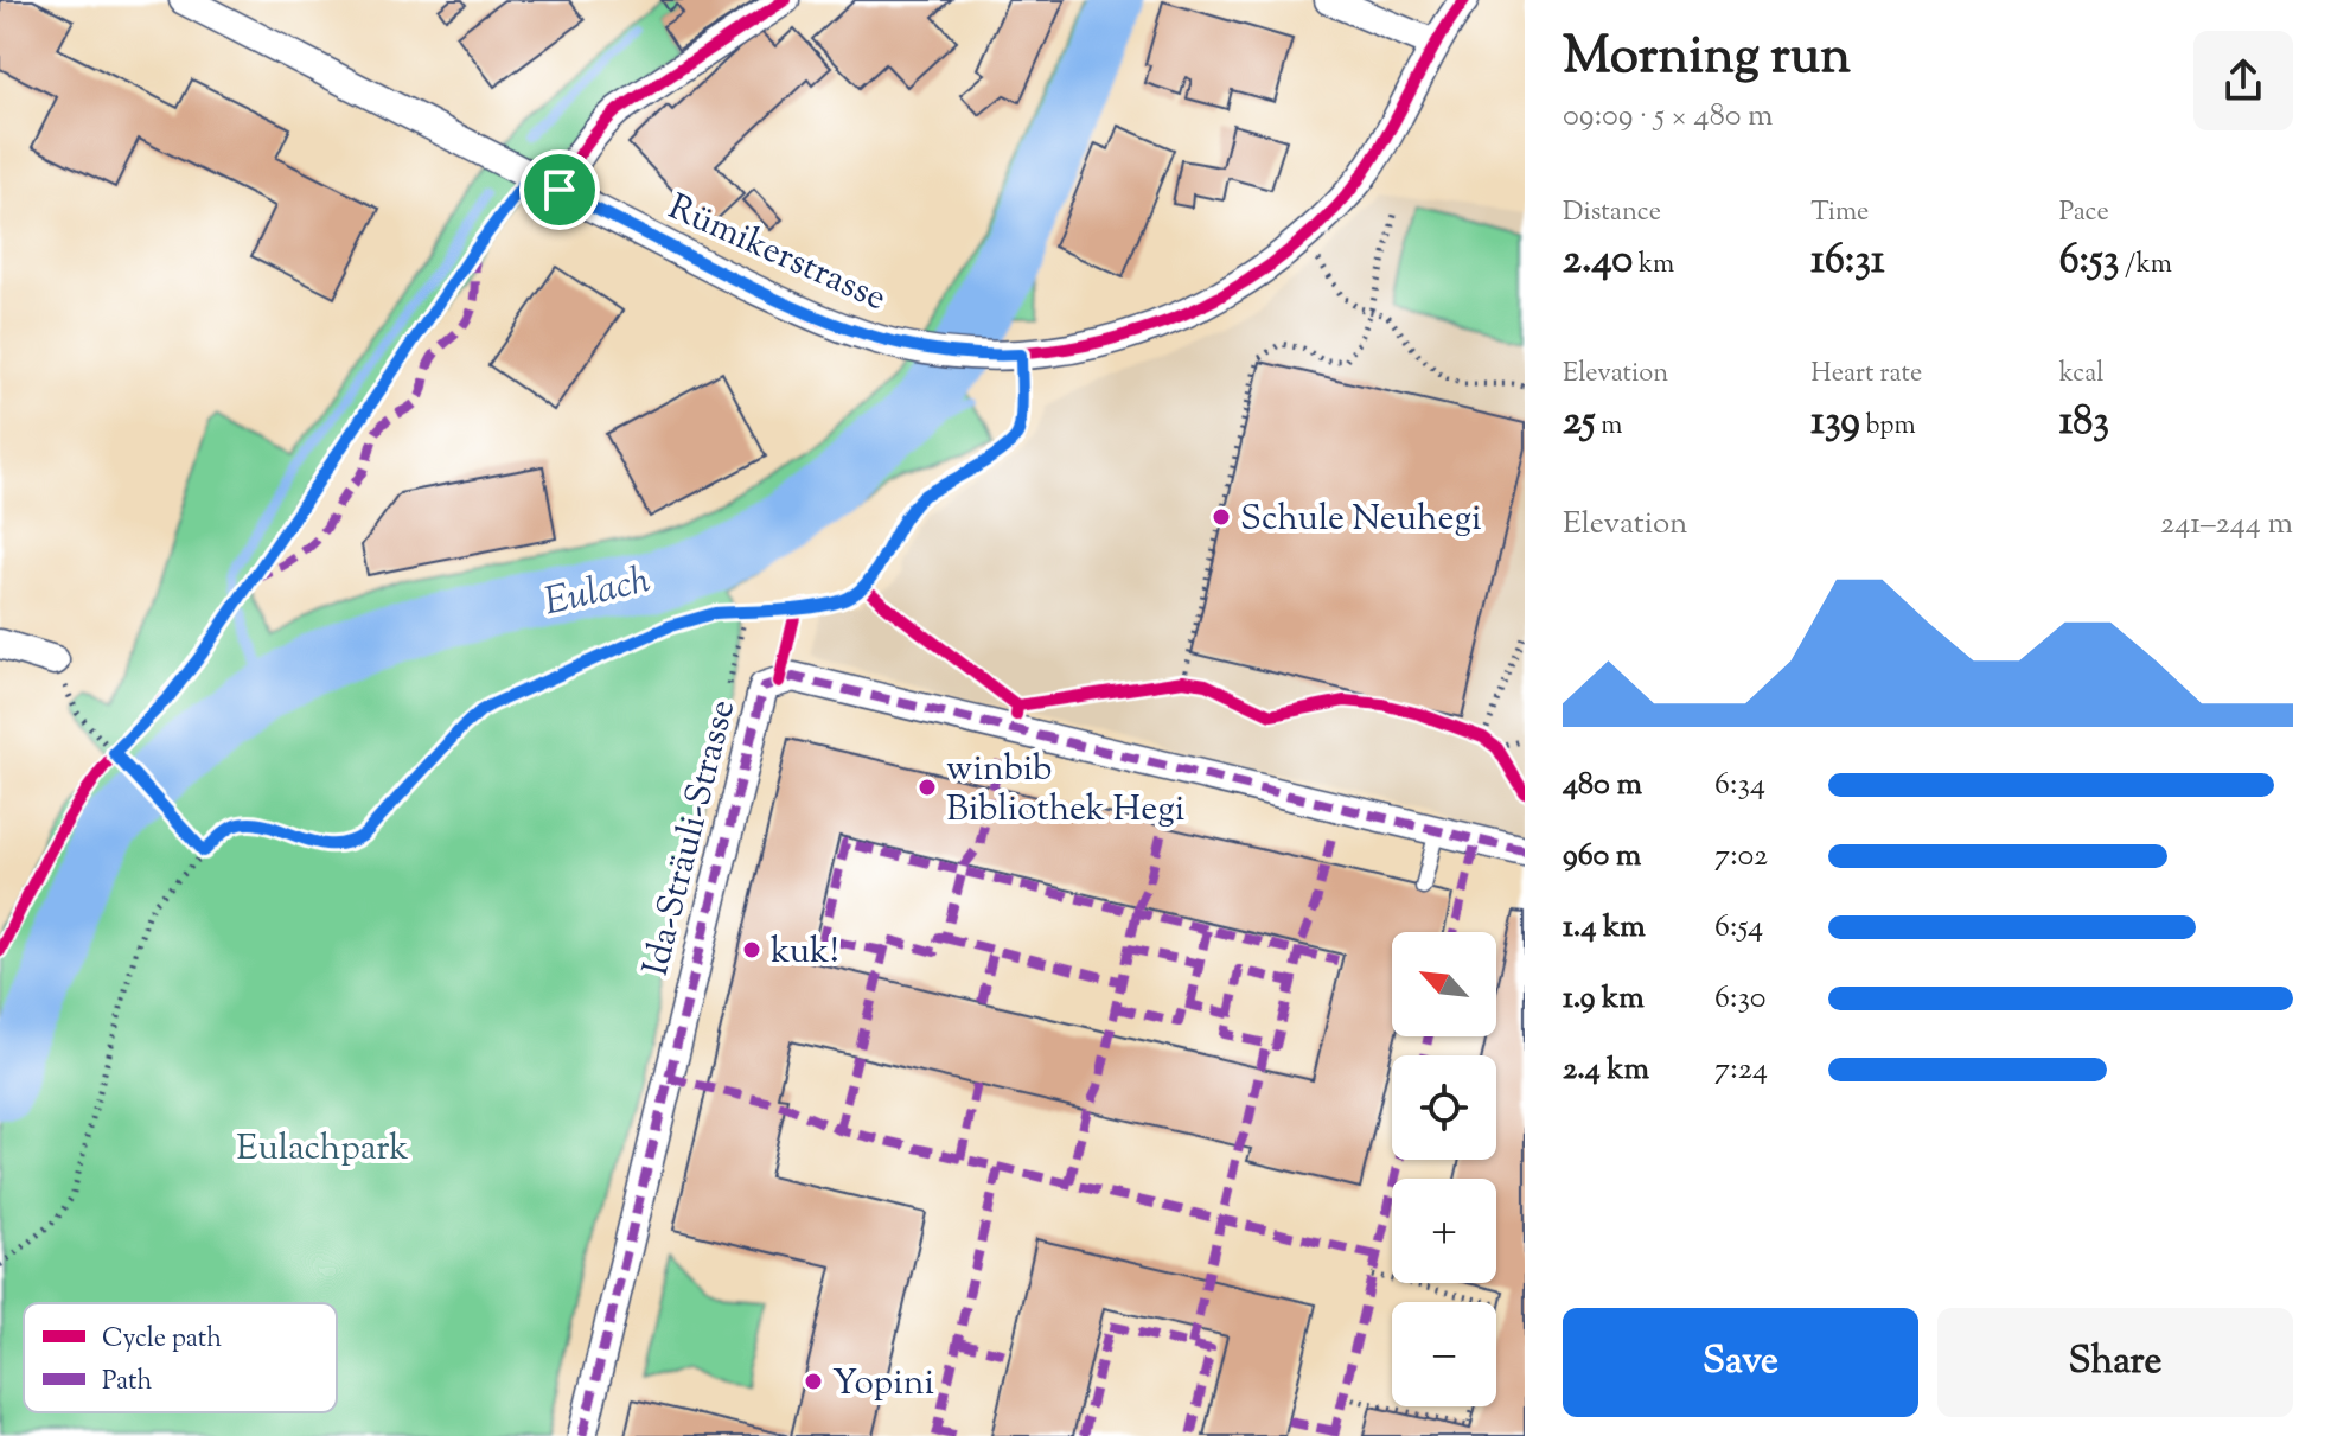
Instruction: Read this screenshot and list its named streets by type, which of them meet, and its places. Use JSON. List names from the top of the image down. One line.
{"streets":{"street":["Rümikerstrasse","Ida-Sträuli-Strasse"]},"water":["Eulach"],"parks":["Eulachpark"],"places":["Schule Neuhegi","winbib Bibliothek Hegi","kuk!","Yopini"],"legend":["Cycle path","Path"],"north":"top left","page":{"heading":["Morning run","09:09 · 5 × 480 m"],"stats":[["Distance","2.40 km"],["Time","16:31"],["Pace","6:53 /km"],["Elevation","25 m"],["Heart rate","139 bpm"],["kcal","183"]],"chart":["Elevation","241–244 m"],"list":[{"name":"480 m","note":"6:34"},{"name":"960 m","note":"7:02"},{"name":"1.4 km","note":"6:54"},{"name":"1.9 km","note":"6:30"},{"name":"2.4 km","note":"7:24"}],"map_buttons":["+","−"],"buttons":["Save","Share"]}}
